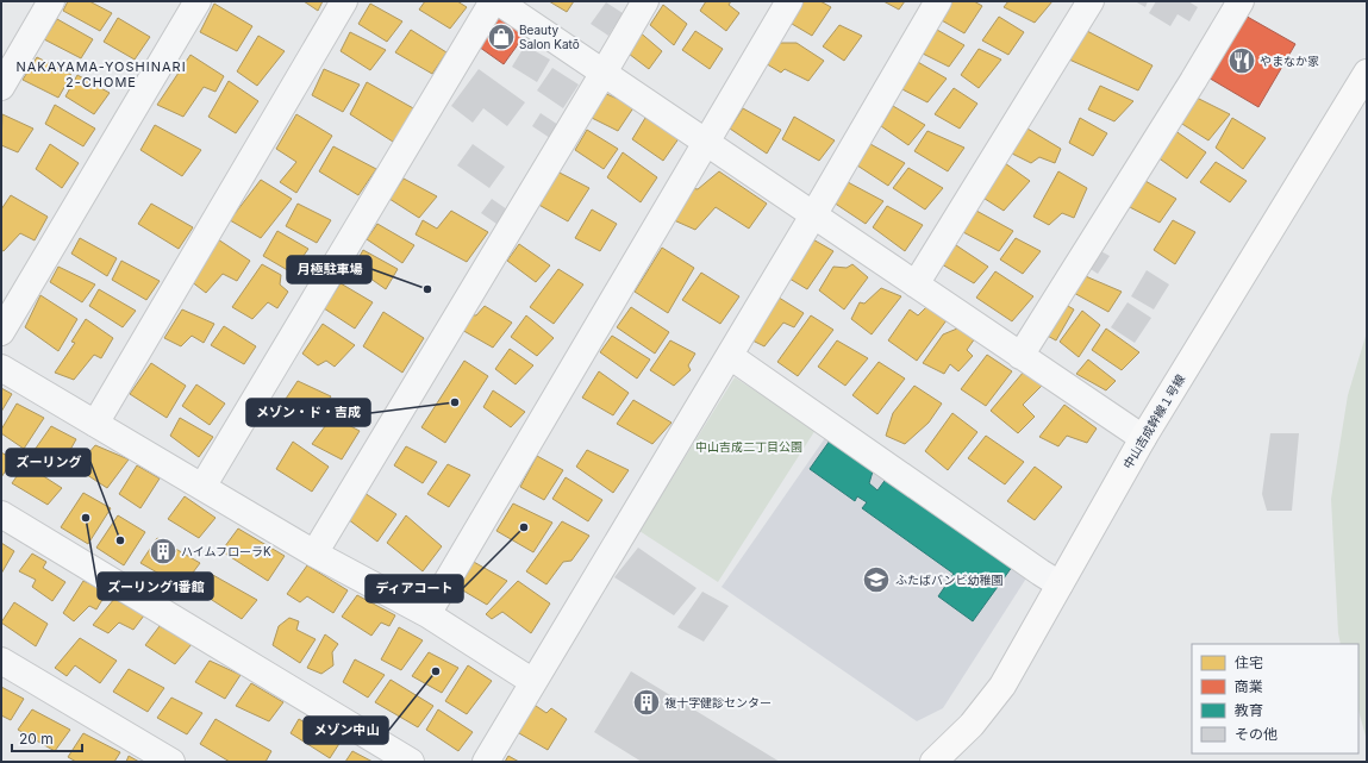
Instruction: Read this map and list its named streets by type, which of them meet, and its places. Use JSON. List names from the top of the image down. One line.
{"streets":{"street":["中山吉成幹線１号線"]},"districts":["NAKAYAMA-YOSHINARI 2-CHOME"],"parks":["中山吉成二丁目公園"],"places":{"shop":["Beauty Salon Katō"],"restaurant":["やまなか家"],"other":["月極駐車場","メゾン・ド・吉成","ズーリング1番館","ディアコート","ズーリング","メゾン中山"],"building":["ハイムフローラK","複十字健診センター"],"school or university":["ふたばバンビ幼稚園"]},"legend":["住宅","商業","教育","その他"],"scale_bar":"20 m"}
